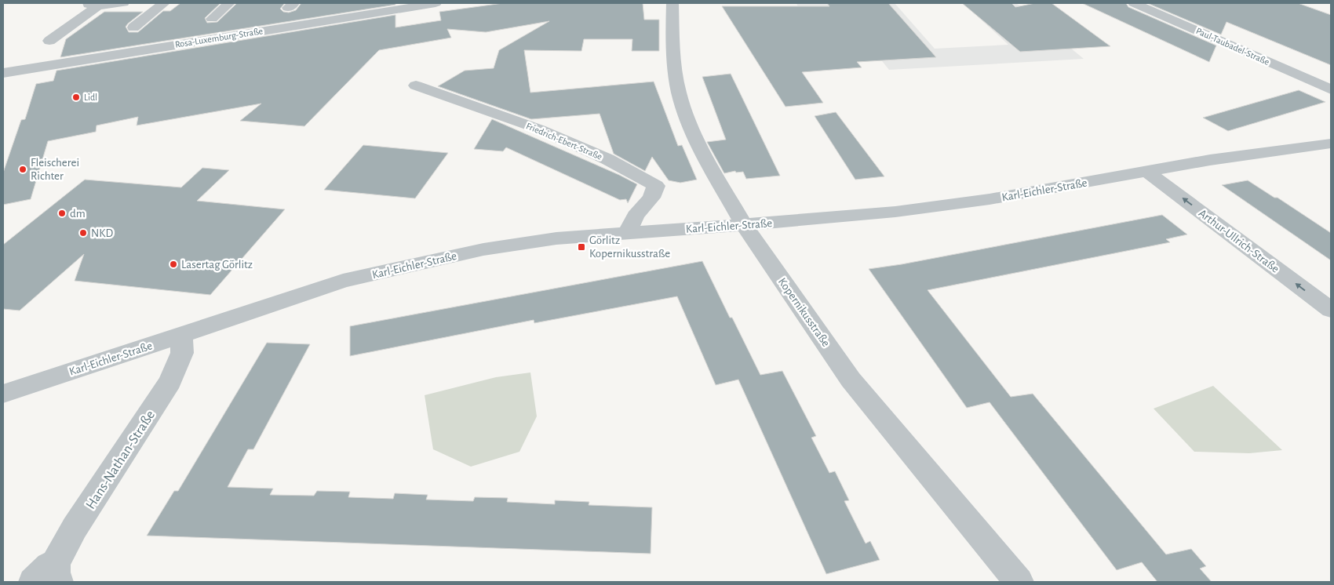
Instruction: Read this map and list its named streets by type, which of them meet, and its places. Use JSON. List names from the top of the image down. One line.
{"streets":{"street":["Rosa-Luxemburg-Straße","Paul-Taubadel-Straße","Friedrich-Ebert-Straße","Karl-Eichler-Straße","Arthur-Ullrich-Straße","Kopernikusstraße","Hans-Nathan-Straße"]},"crossings":[["Friedrich-Ebert-Straße","Karl-Eichler-Straße"],["Karl-Eichler-Straße","Arthur-Ullrich-Straße"],["Karl-Eichler-Straße","Kopernikusstraße"],["Karl-Eichler-Straße","Hans-Nathan-Straße"]],"one_way":["Arthur-Ullrich-Straße"],"places":{"other":["Lidl","Fleischerei Richter","dm","NKD","Lasertag Görlitz"],"transit":["Görlitz Kopernikusstraße"]}}
